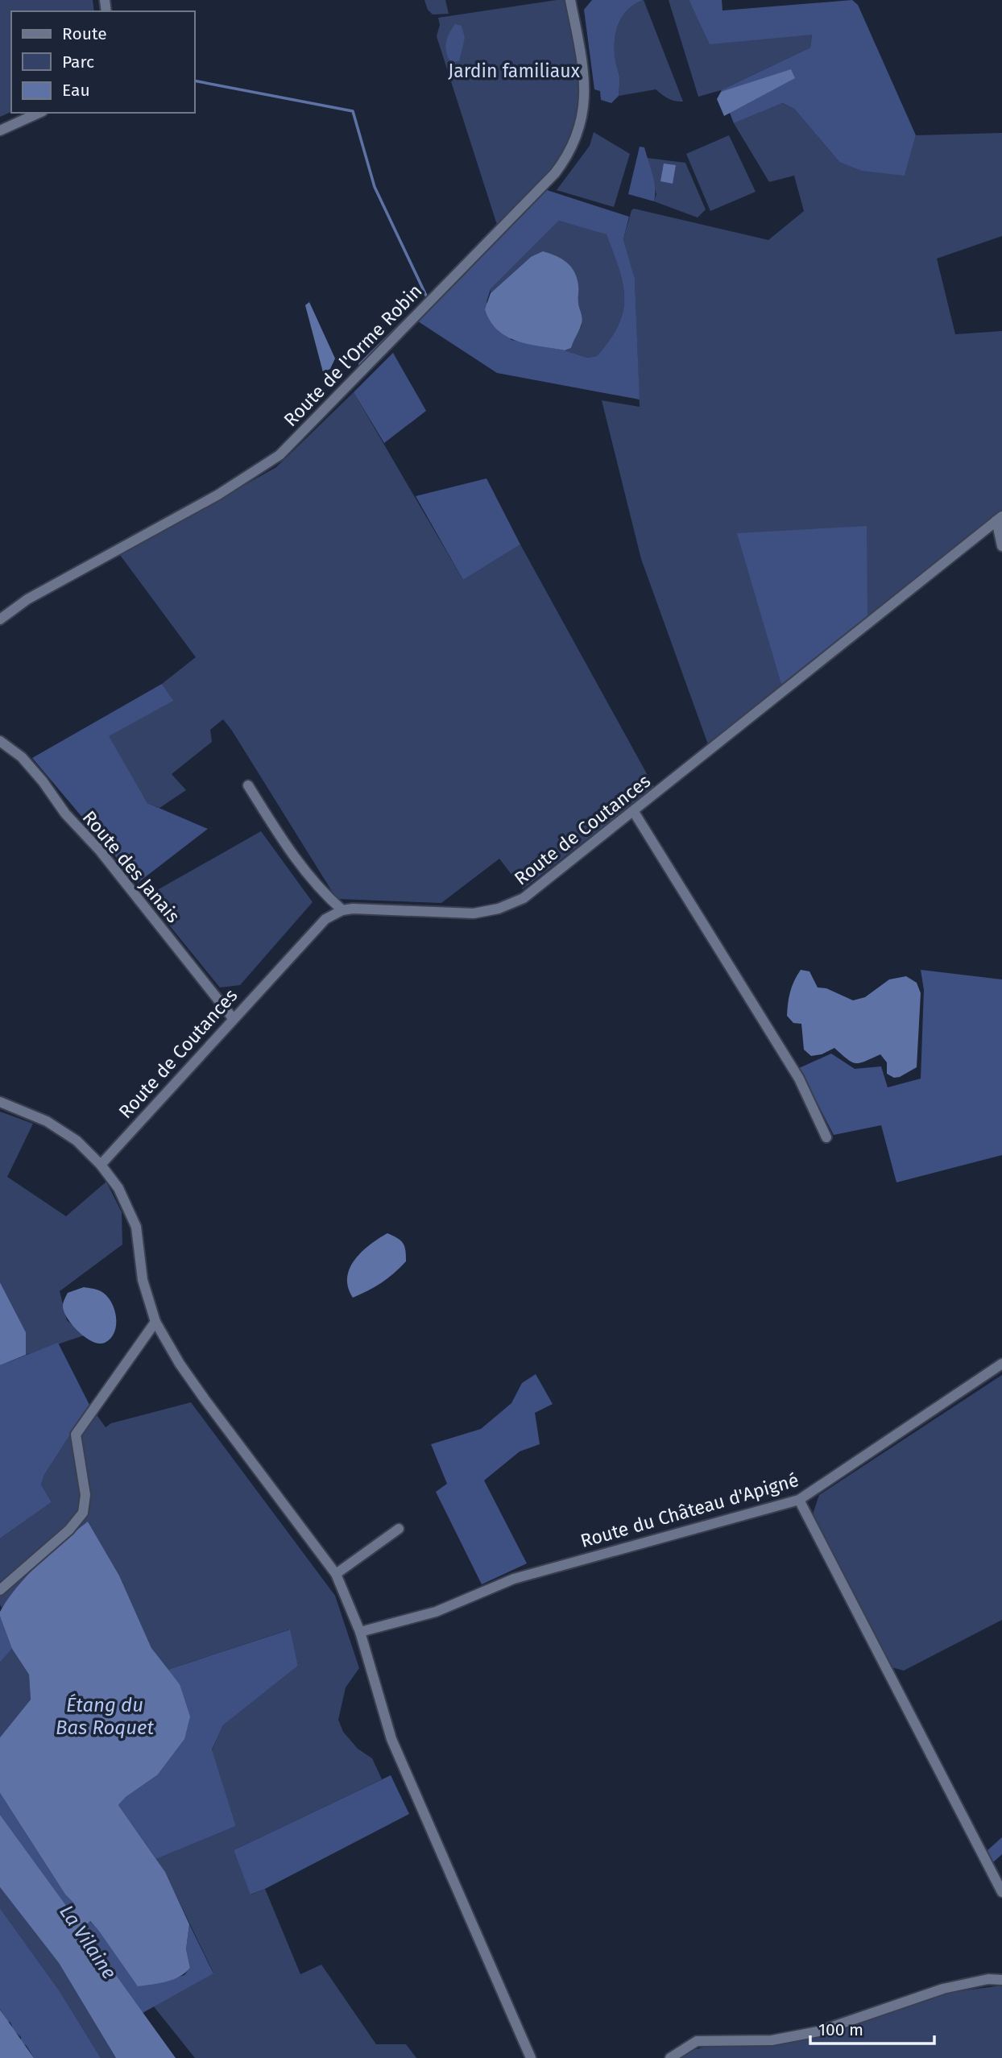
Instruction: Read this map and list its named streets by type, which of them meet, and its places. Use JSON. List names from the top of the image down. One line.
{"streets":{"street":["Route de l'Orme Robin","Route de Coutances","Route des Janais","Route du Château d'Apigné"]},"crossings":[["Route de Coutances","Route des Janais"]],"water":["Étang du Bas Roquet","La Vilaine"],"parks":["Jardin familiaux"],"legend":["Route","Parc","Eau"],"scale_bar":"100 m"}
